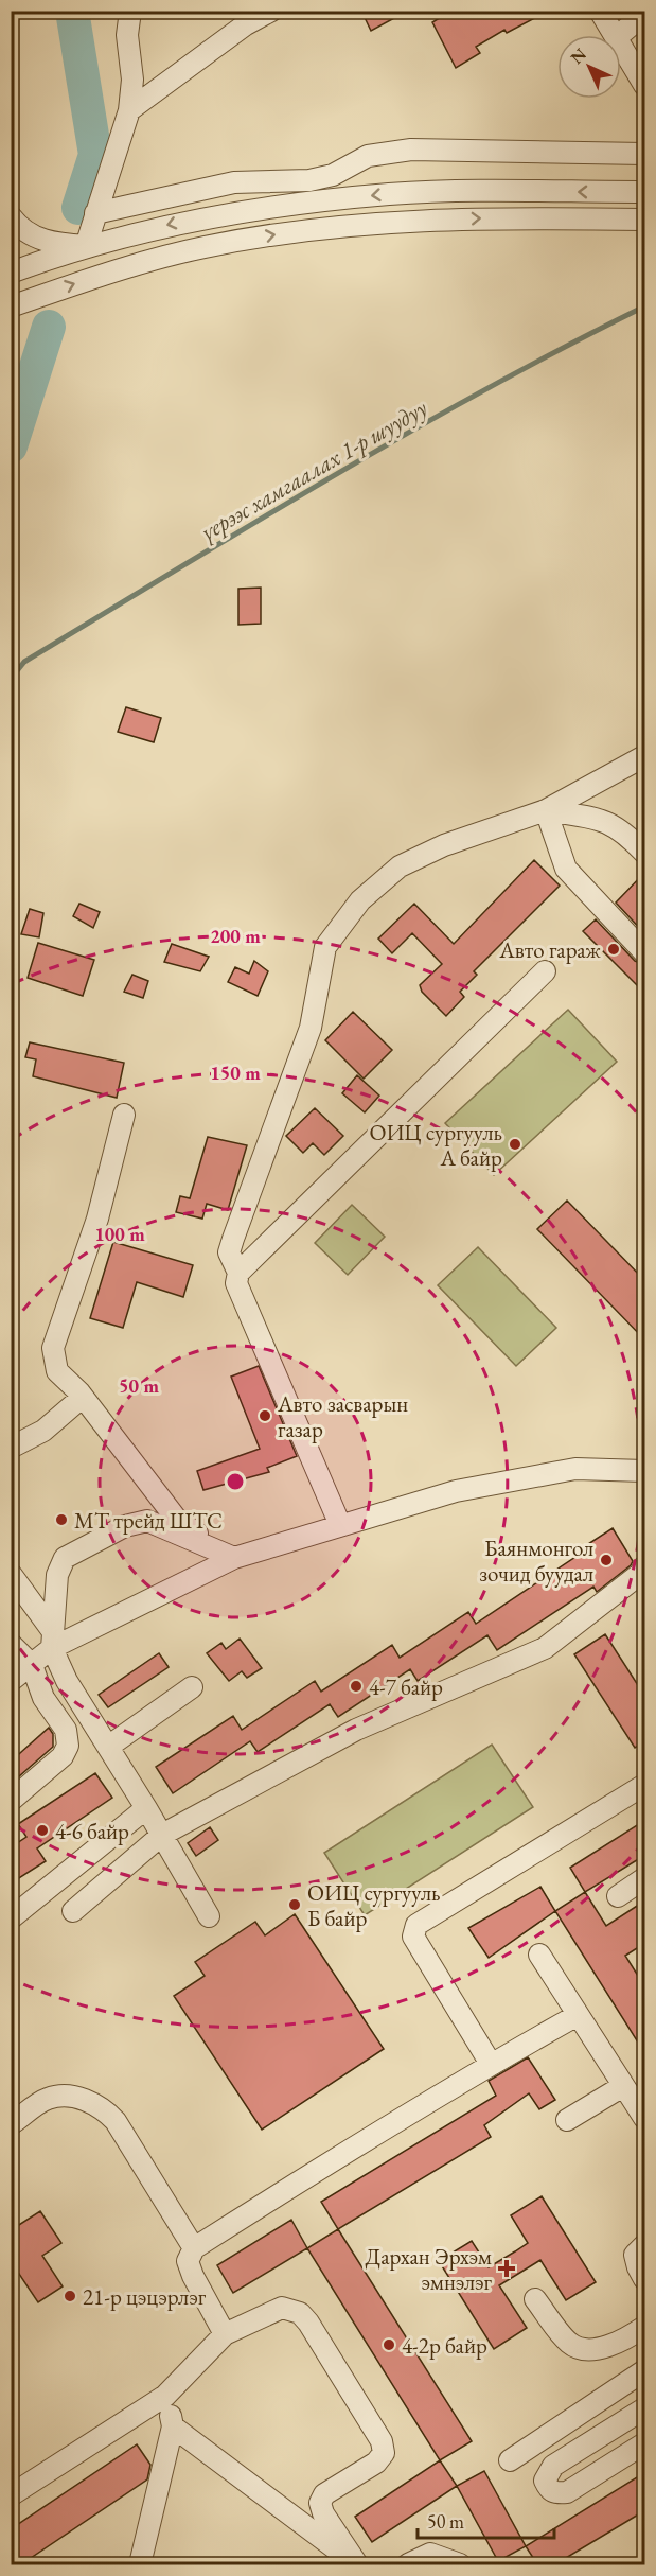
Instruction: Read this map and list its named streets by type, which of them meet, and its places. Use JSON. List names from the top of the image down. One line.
{"water":["үерээс хамгаалах 1-р шуудуу"],"places":{"other":["Авто гараж","ОИЦ сургууль А байр","Авто засварын газар","МТ трейд ШТС","Баянмонгол зочид буудал","4-7 байр","4-6 байр","ОИЦ сургууль Б байр","21-р цэцэрлэг","4-2р байр"],"health":["Дархан Эрхэм эмнэлэг"]},"scale_bar":"50 m","north":"top left","rings":["200 m","150 m","100 m","50 m"]}
